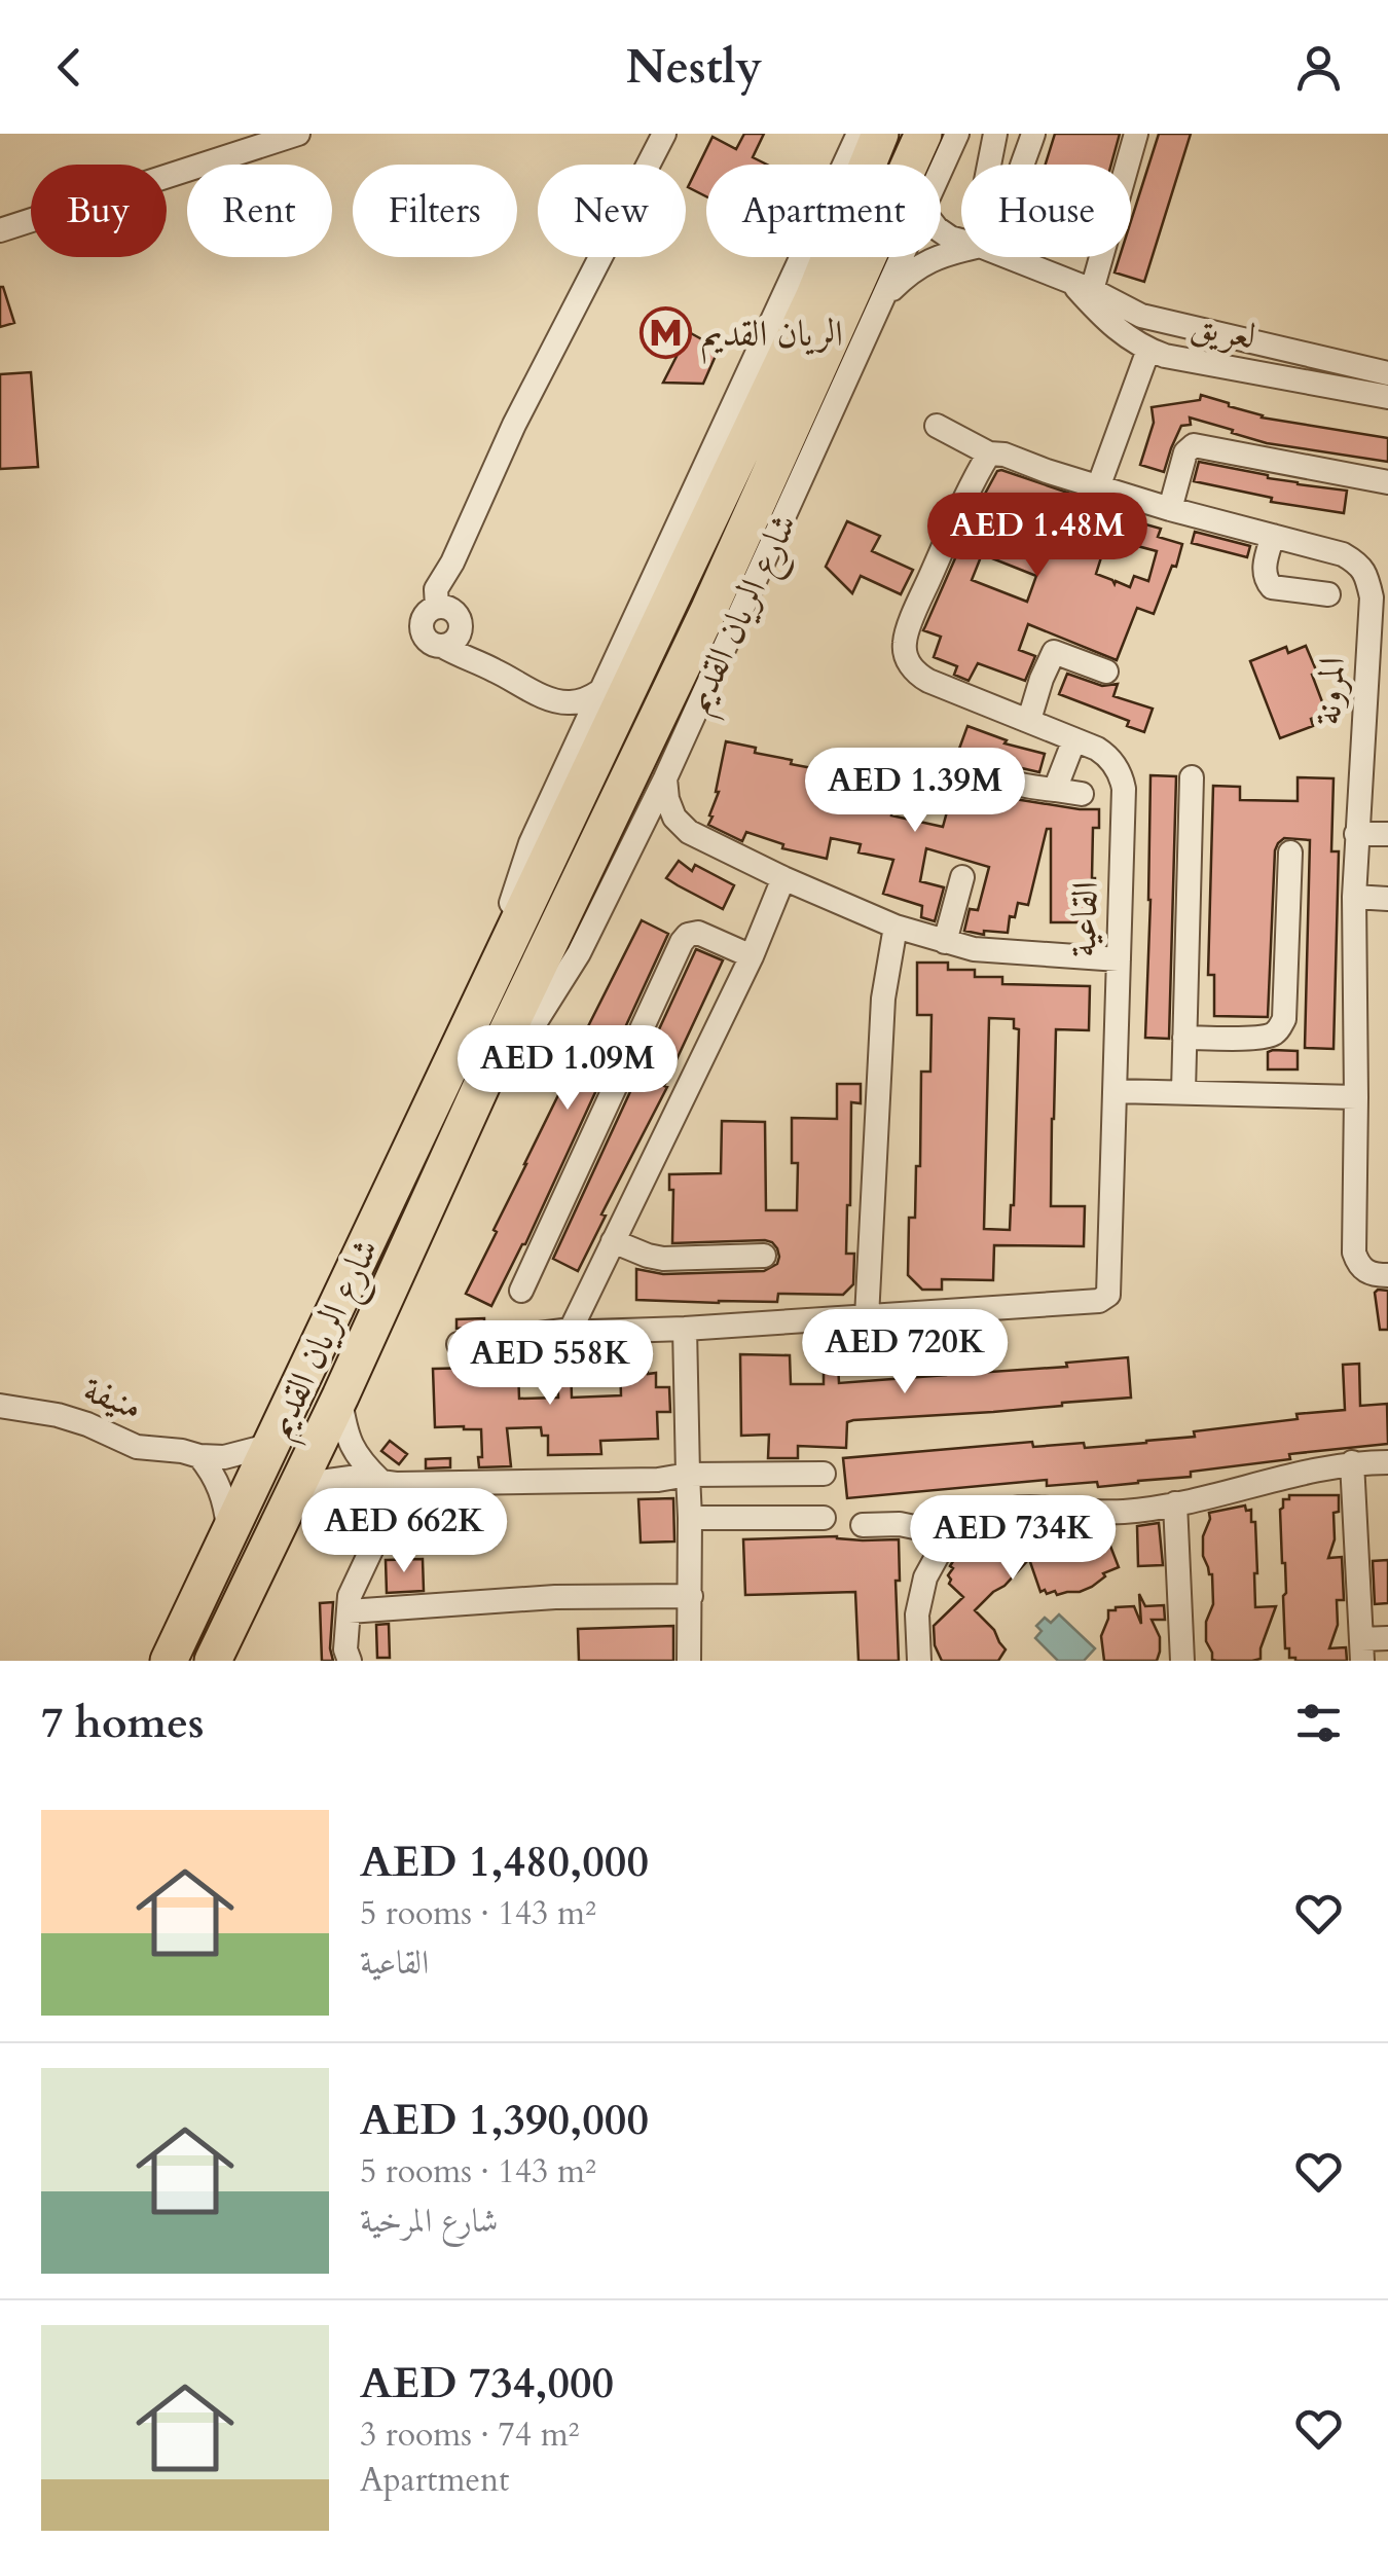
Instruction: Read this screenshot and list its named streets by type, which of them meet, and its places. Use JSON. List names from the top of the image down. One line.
{"streets":{"highway":["شارع الريان القديم"],"street":["لعريق","المرونة","القاعية","منيفة"]},"crossings":[["شارع الريان القديم","منيفة"],["المرونة","القاعية"]],"places":{"metro station":["الريان القديم"]},"page":{"header":"Nestly","chip":["Buy","Rent","Filters","New","Apartment","House"],"price":["AED 1.48M","AED 1.39M","AED 1.09M","AED 720K","AED 558K","AED 662K","AED 734K"],"heading":"7 homes","list":[{"name":"AED 1,480,000","note":"5 rooms · 143 m² · القاعية"},{"name":"AED 1,390,000","note":"5 rooms · 143 m² · شارع المرخية"},{"name":"AED 734,000","note":"3 rooms · 74 m² · Apartment"}]}}
